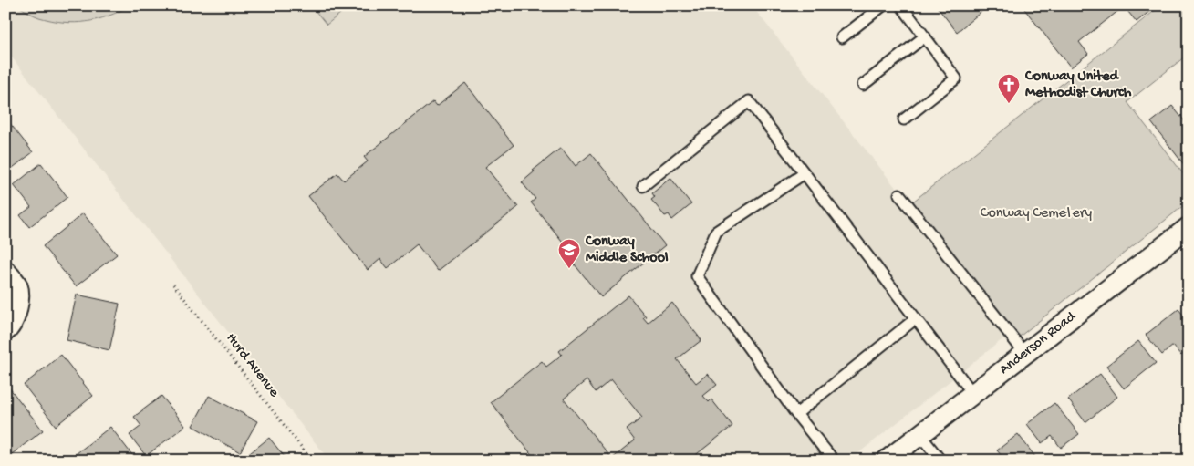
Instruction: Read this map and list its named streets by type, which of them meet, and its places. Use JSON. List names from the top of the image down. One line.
{"streets":{"street":["Anderson Road"],"path":["Hurd Avenue"]},"parks":["Conway Cemetery"],"places":{"church":["Conway United Methodist Church"],"school or university":["Conway Middle School"]}}
